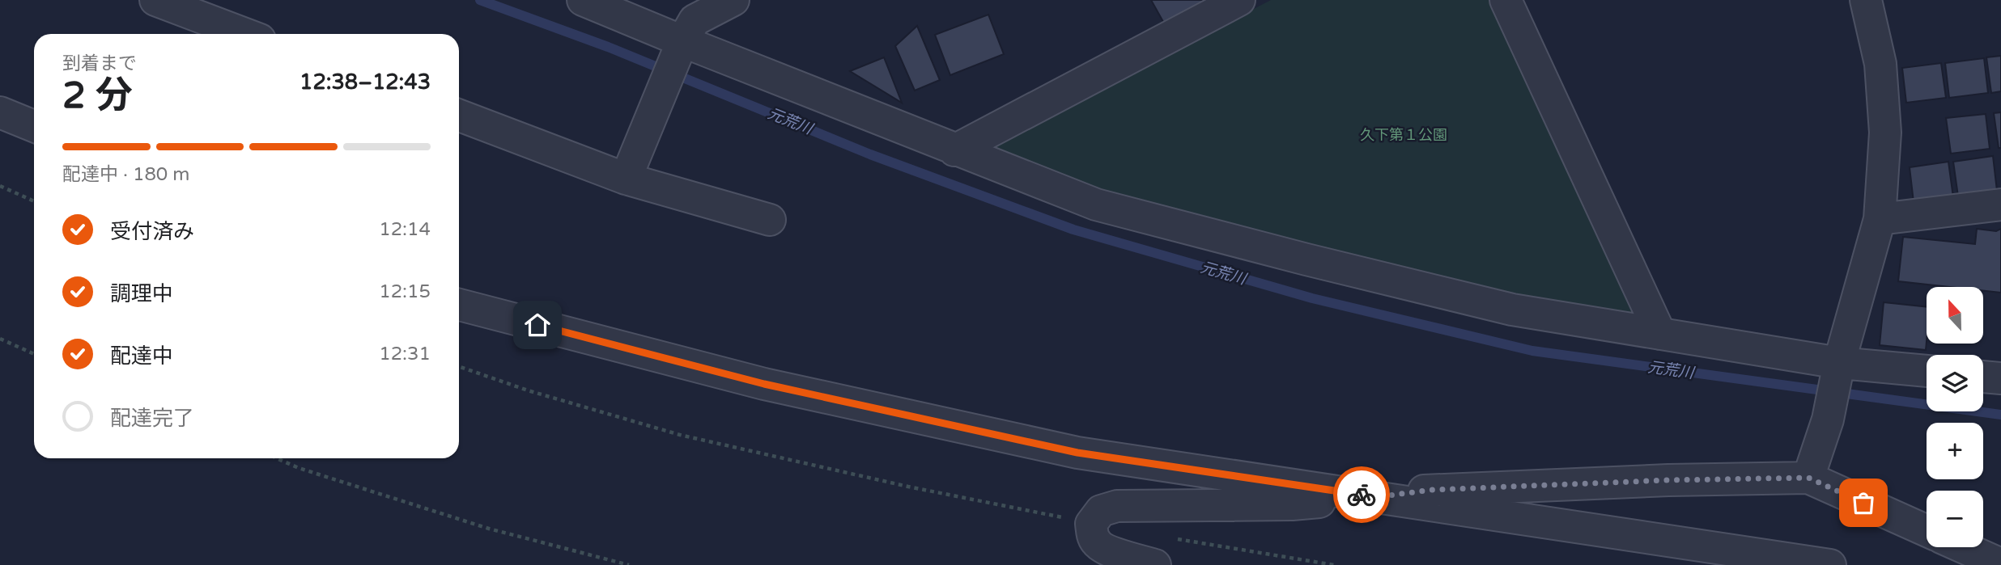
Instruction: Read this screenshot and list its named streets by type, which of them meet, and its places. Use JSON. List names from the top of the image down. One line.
{"water":["元荒川"],"parks":["久下第１公園"],"north":"top","page":{"heading":["2 分","到着まで","12:38–12:43"],"bar":"配達中 · 180 m","list":[["受付済み","12:14"],["調理中","12:15"],["配達中","12:31"],"配達完了"],"map_buttons":["+","−"]}}
